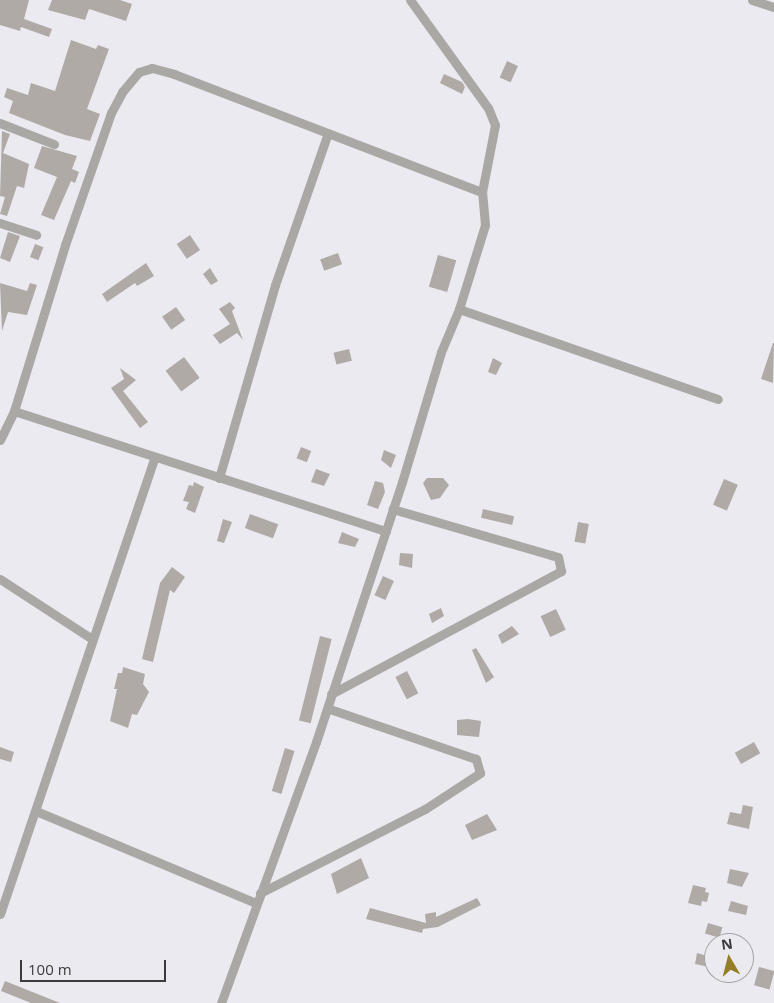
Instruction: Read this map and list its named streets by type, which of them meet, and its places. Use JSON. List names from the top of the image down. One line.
{"scale_bar":"100 m","north":"top"}
